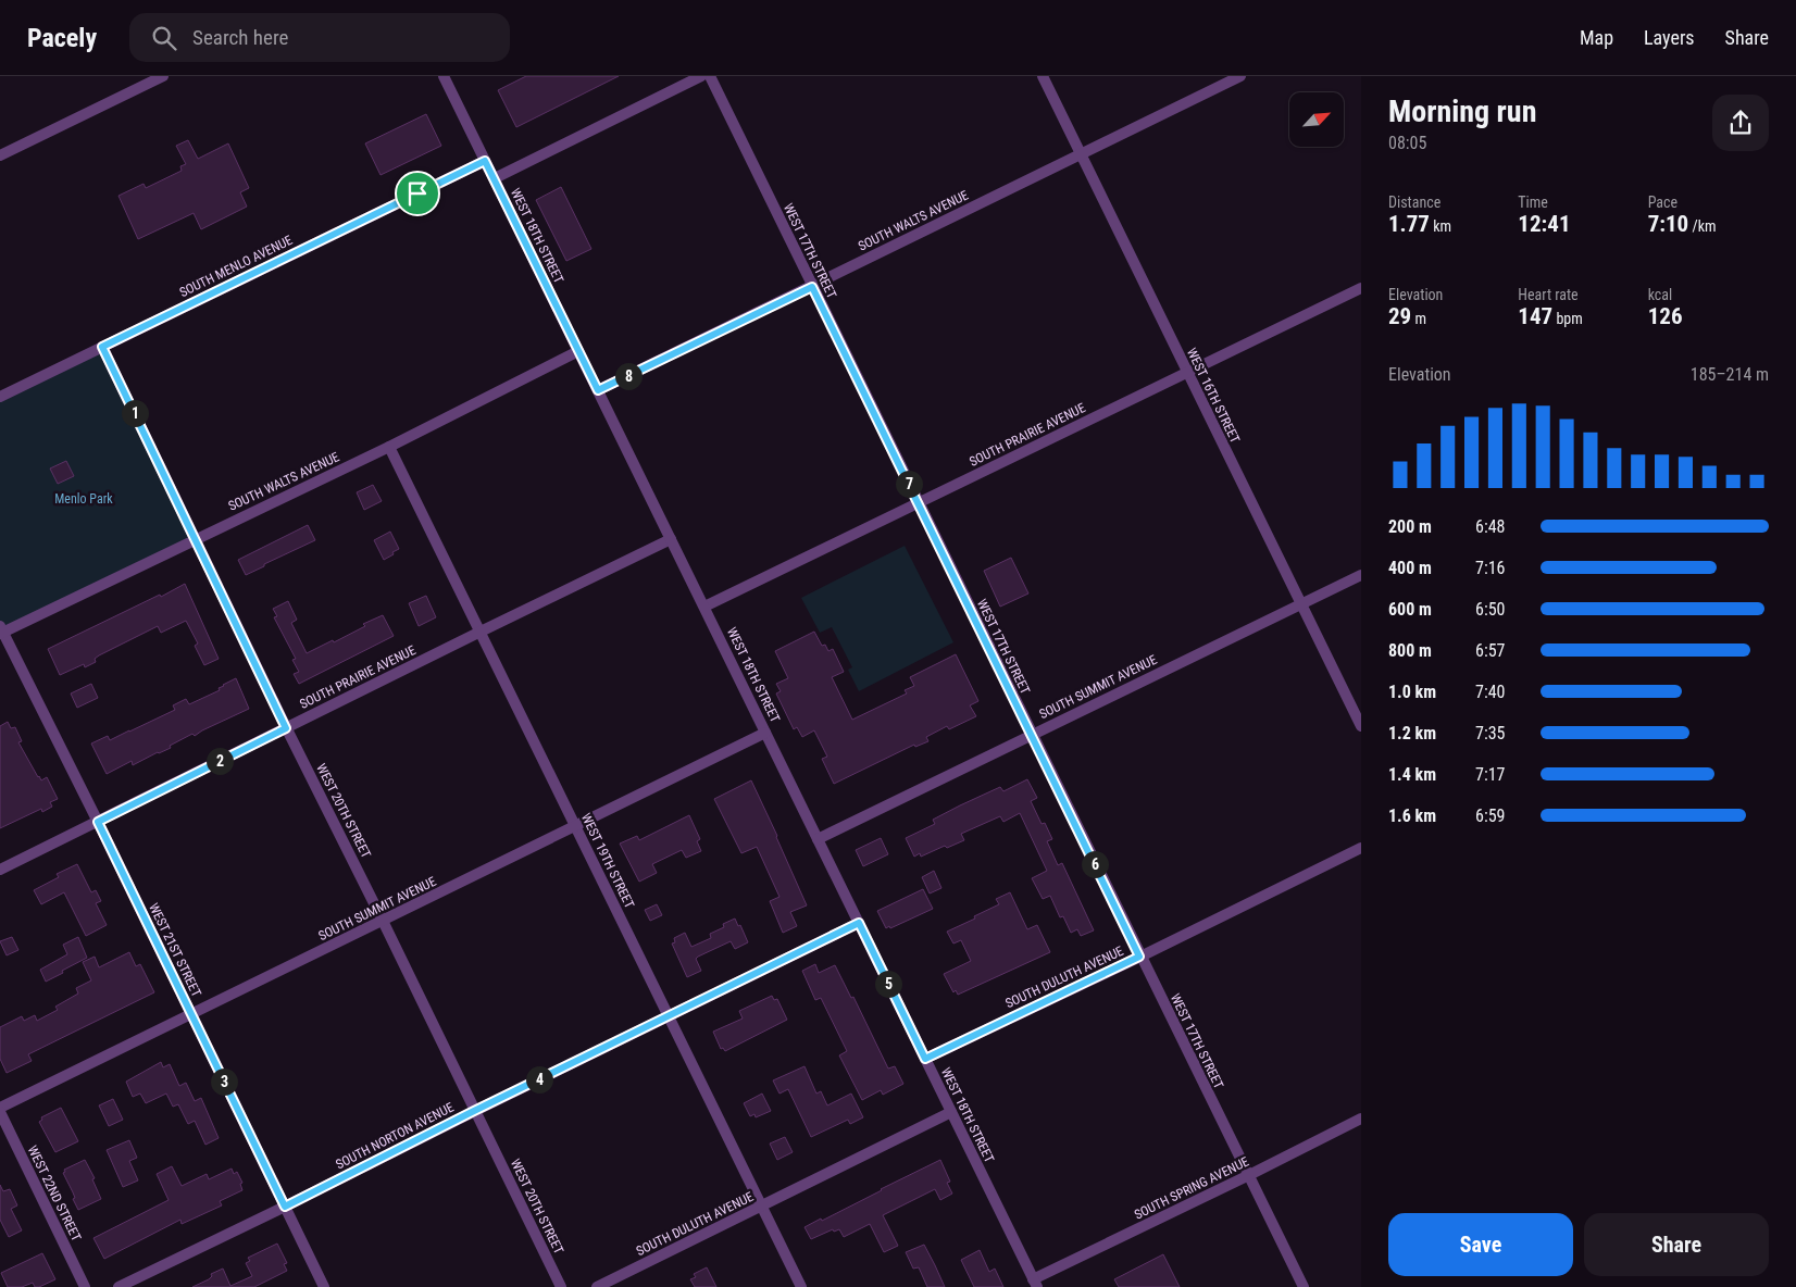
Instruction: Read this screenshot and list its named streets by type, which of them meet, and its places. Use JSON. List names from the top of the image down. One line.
{"streets":{"street":["SOUTH WALTS AVENUE","WEST 18TH STREET","WEST 17TH STREET","SOUTH MENLO AVENUE","WEST 16TH STREET","SOUTH PRAIRIE AVENUE","SOUTH SUMMIT AVENUE","WEST 20TH STREET","WEST 19TH STREET","WEST 21ST STREET","SOUTH DULUTH AVENUE","SOUTH NORTON AVENUE","SOUTH SPRING AVENUE","WEST 22ND STREET"]},"crossings":[["SOUTH WALTS AVENUE","WEST 18TH STREET"],["SOUTH WALTS AVENUE","WEST 17TH STREET"],["SOUTH WALTS AVENUE","WEST 16TH STREET"],["SOUTH WALTS AVENUE","WEST 20TH STREET"],["SOUTH WALTS AVENUE","WEST 19TH STREET"],["SOUTH WALTS AVENUE","WEST 21ST STREET"],["WEST 18TH STREET","SOUTH MENLO AVENUE"],["WEST 18TH STREET","SOUTH PRAIRIE AVENUE"],["WEST 18TH STREET","SOUTH SUMMIT AVENUE"],["WEST 18TH STREET","SOUTH DULUTH AVENUE"],["WEST 18TH STREET","SOUTH NORTON AVENUE"],["WEST 18TH STREET","SOUTH SPRING AVENUE"],["WEST 17TH STREET","SOUTH PRAIRIE AVENUE"],["WEST 17TH STREET","SOUTH SUMMIT AVENUE"],["WEST 17TH STREET","SOUTH DULUTH AVENUE"],["WEST 17TH STREET","SOUTH SPRING AVENUE"],["SOUTH MENLO AVENUE","WEST 20TH STREET"],["WEST 16TH STREET","SOUTH PRAIRIE AVENUE"],["WEST 16TH STREET","SOUTH SUMMIT AVENUE"],["SOUTH PRAIRIE AVENUE","WEST 20TH STREET"],["SOUTH PRAIRIE AVENUE","WEST 19TH STREET"],["SOUTH PRAIRIE AVENUE","WEST 21ST STREET"],["SOUTH SUMMIT AVENUE","WEST 20TH STREET"],["SOUTH SUMMIT AVENUE","WEST 19TH STREET"],["SOUTH SUMMIT AVENUE","WEST 21ST STREET"],["WEST 20TH STREET","SOUTH NORTON AVENUE"],["WEST 19TH STREET","SOUTH DULUTH AVENUE"],["WEST 19TH STREET","SOUTH NORTON AVENUE"],["WEST 21ST STREET","SOUTH NORTON AVENUE"]],"parks":["Menlo Park"],"north":"top right","page":{"header":"Pacely","search":"Search here","nav":["Map","Layers","Share"],"heading":["Morning run","08:05"],"stats":[["Distance","1.77 km"],["Time","12:41"],["Pace","7:10 /km"],["Elevation","29 m"],["Heart rate","147 bpm"],["kcal","126"]],"chart":["Elevation","185–214 m"],"pins":["8","1","7","2","6","5","4","3"],"list":[{"name":"200 m","note":"6:48"},{"name":"400 m","note":"7:16"},{"name":"600 m","note":"6:50"},{"name":"800 m","note":"6:57"},{"name":"1.0 km","note":"7:40"},{"name":"1.2 km","note":"7:35"},{"name":"1.4 km","note":"7:17"},{"name":"1.6 km","note":"6:59"}],"buttons":["Save","Share"]}}
